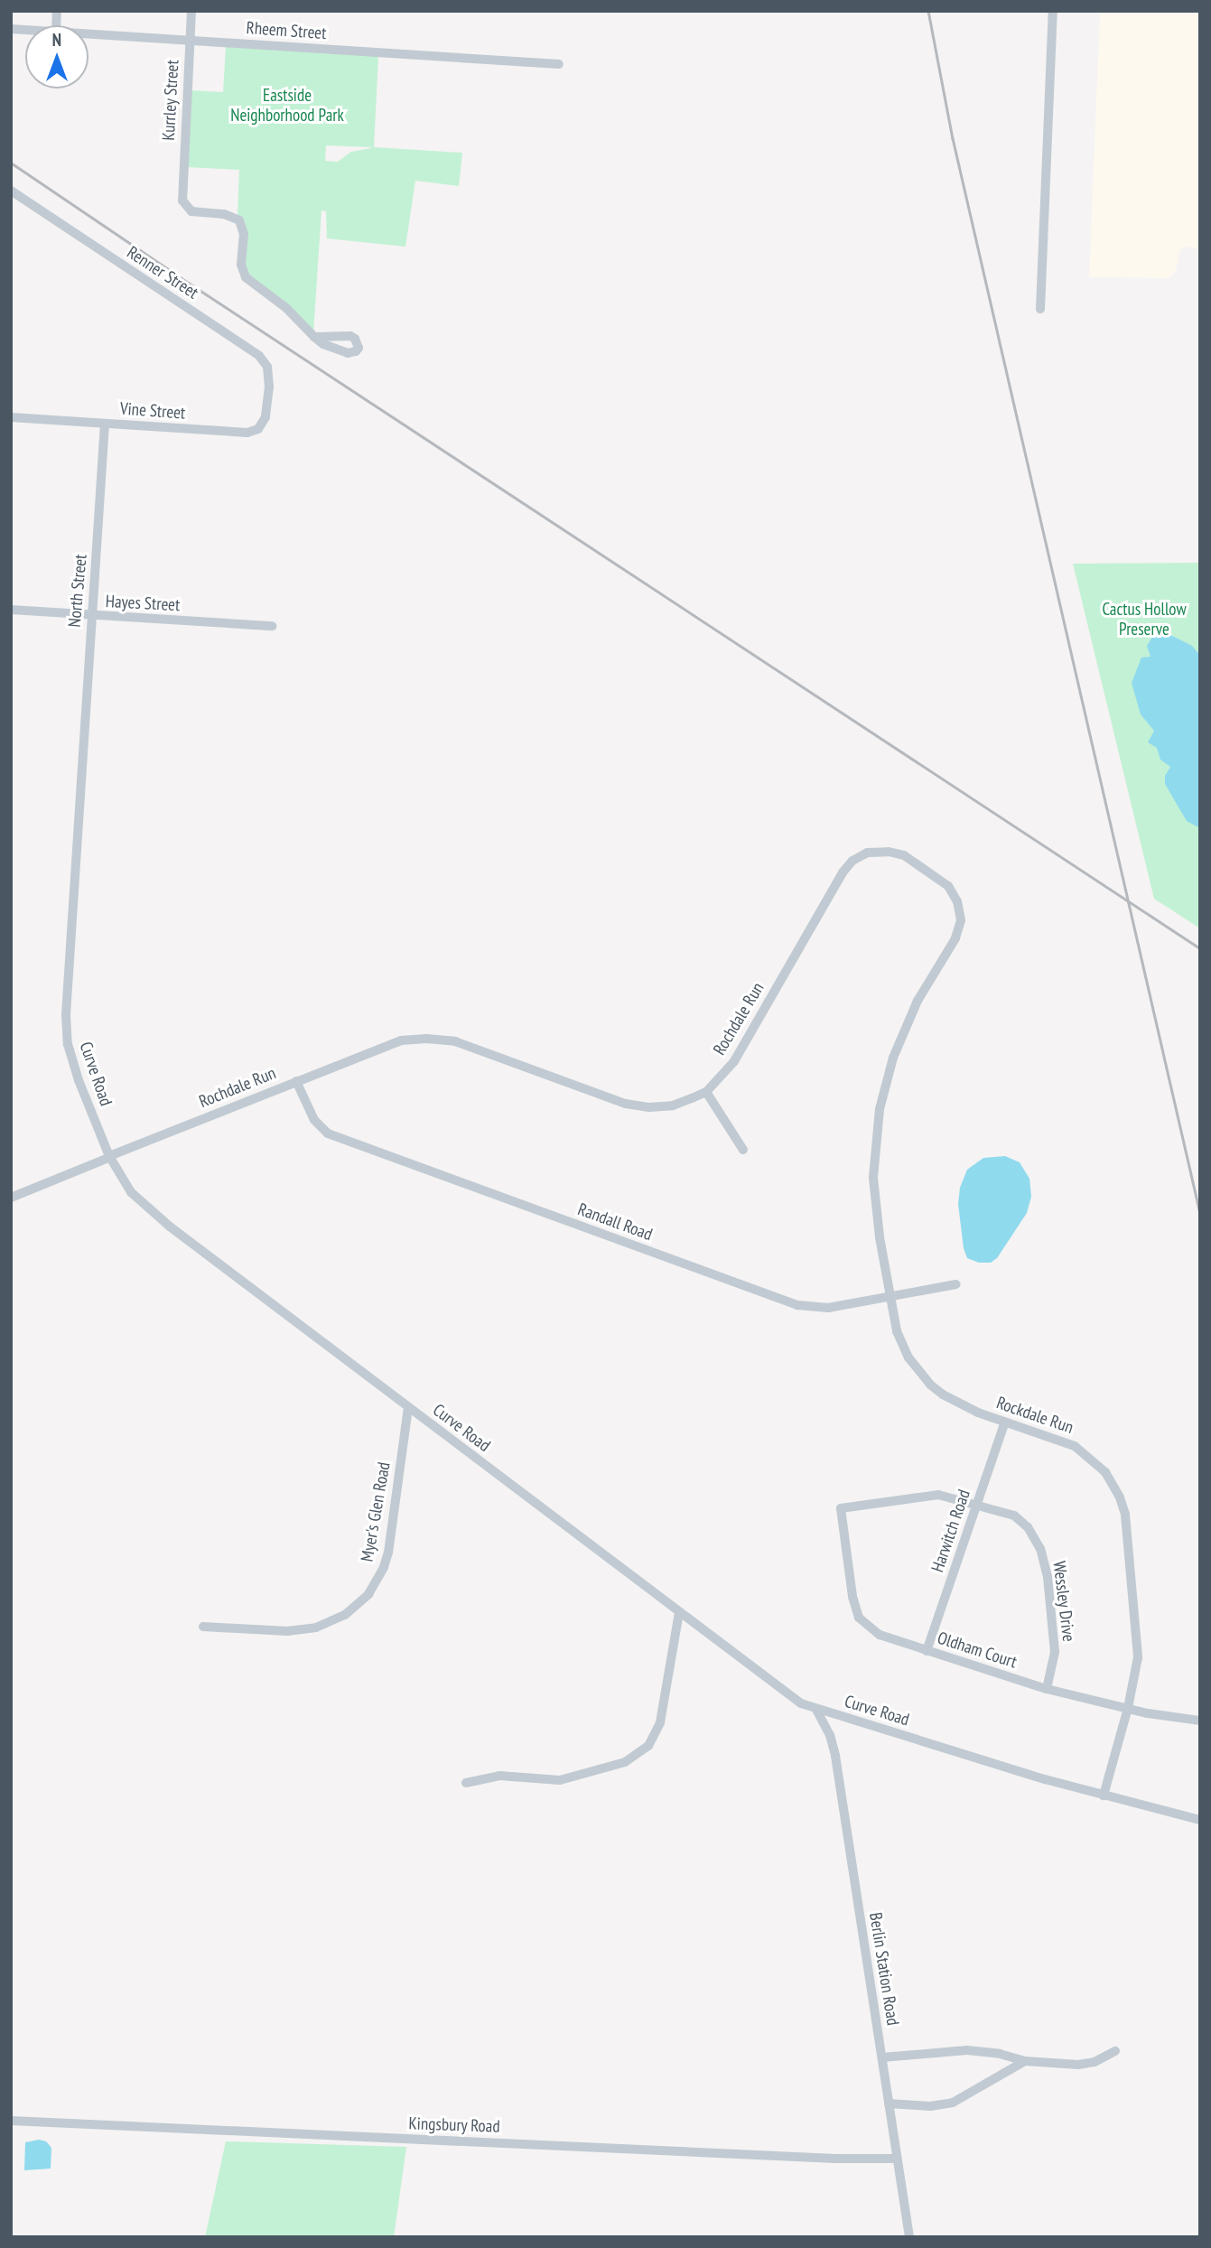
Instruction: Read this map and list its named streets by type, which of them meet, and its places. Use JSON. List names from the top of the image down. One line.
{"streets":{"street":["Rheem Street","Kurrley Street","Renner Street","Vine Street","North Street","Hayes Street","Rochdale Run","Curve Road","Randall Road","Rockdale Run","Myer's Glen Road","Harwitch Road","Wessley Drive","Oldham Court","Berlin Station Road","Kingsbury Road"]},"crossings":[["Rheem Street","Kurrley Street"],["Renner Street","Vine Street"],["Vine Street","North Street"],["North Street","Hayes Street"],["North Street","Curve Road"],["Rochdale Run","Curve Road"],["Rochdale Run","Randall Road"],["Rochdale Run","Rockdale Run"],["Curve Road","Rockdale Run"],["Curve Road","Myer's Glen Road"],["Curve Road","Berlin Station Road"],["Randall Road","Rockdale Run"],["Rockdale Run","Harwitch Road"],["Rockdale Run","Oldham Court"],["Harwitch Road","Wessley Drive"],["Harwitch Road","Oldham Court"],["Wessley Drive","Oldham Court"],["Berlin Station Road","Kingsbury Road"]],"parks":["Eastside Neighborhood Park","Cactus Hollow Preserve"],"north":"top"}
